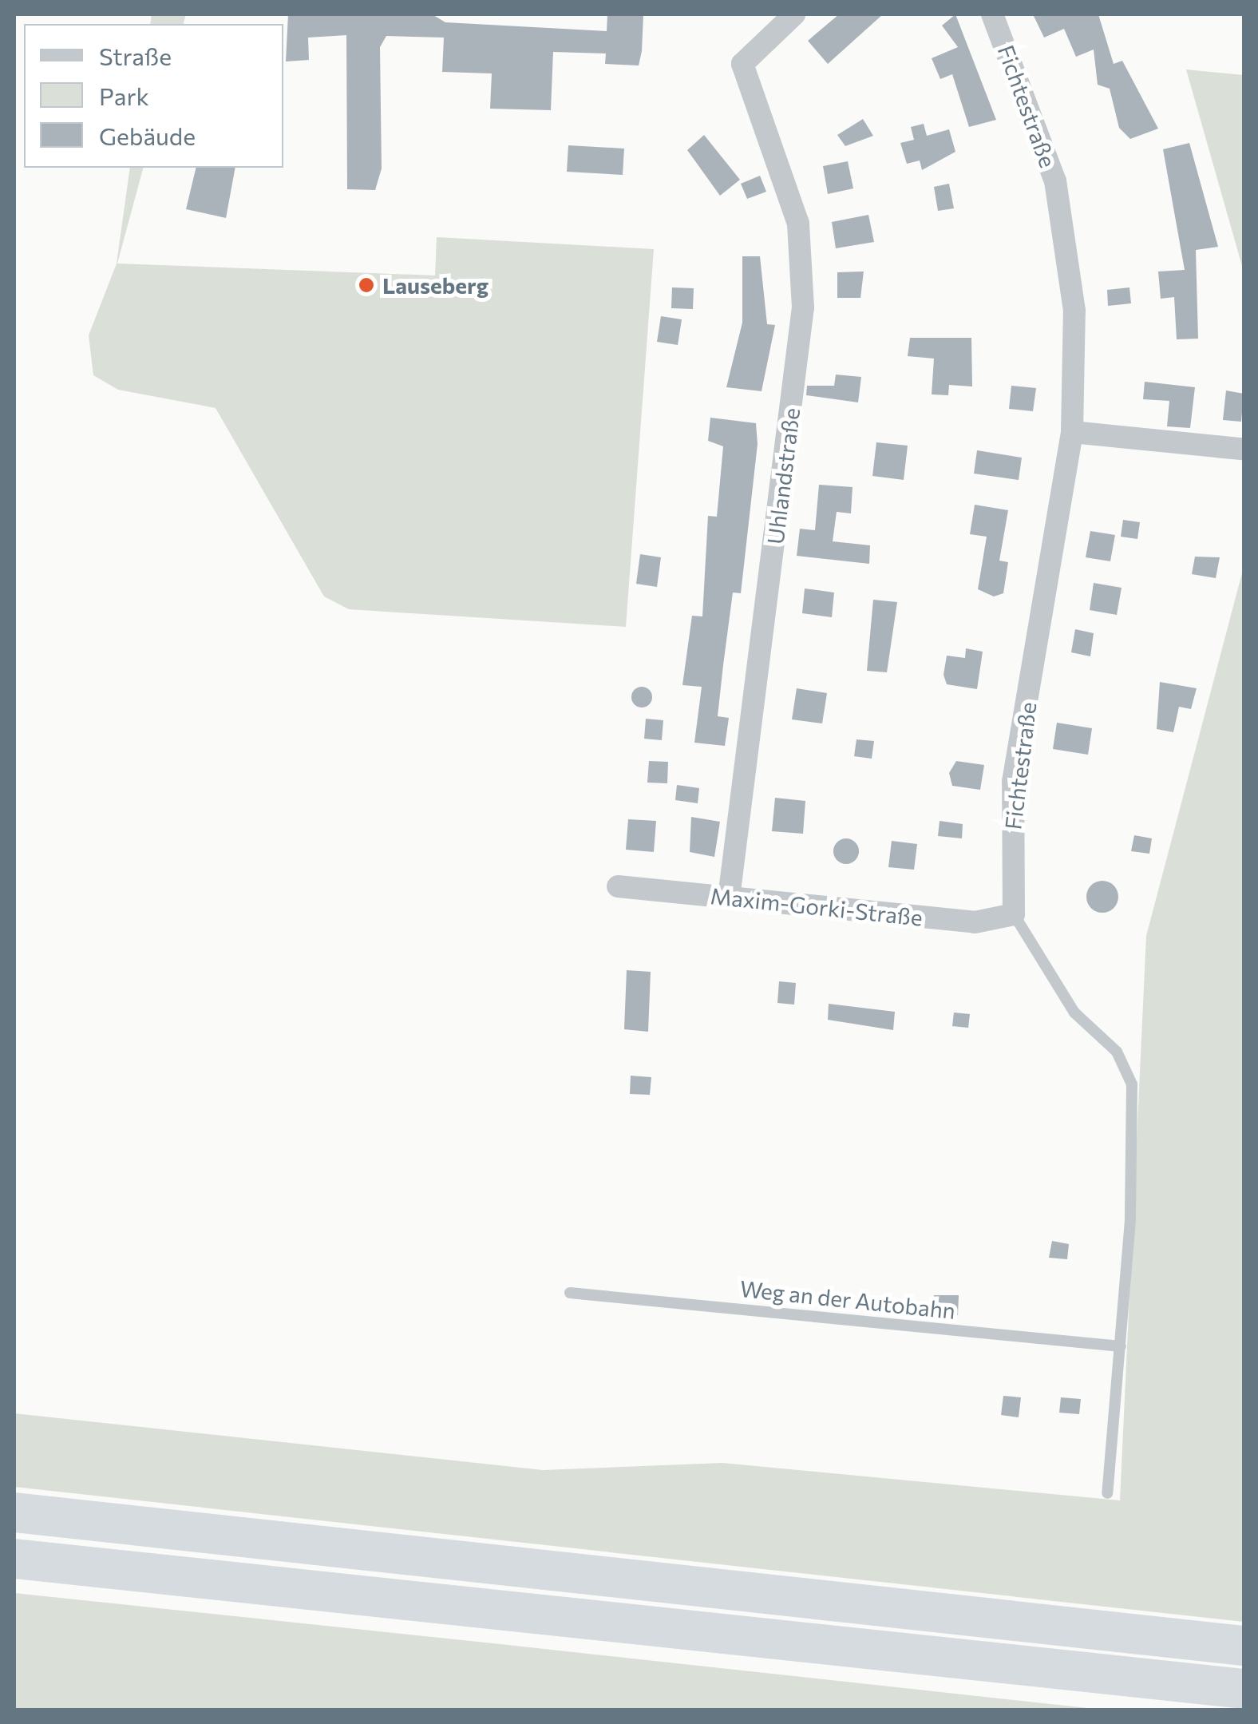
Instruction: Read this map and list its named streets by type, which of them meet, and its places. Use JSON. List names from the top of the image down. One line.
{"streets":{"street":["Fichtestraße","Uhlandstraße","Maxim-Gorki-Straße"],"lane":["Weg an der Autobahn"]},"crossings":[["Fichtestraße","Maxim-Gorki-Straße"],["Fichtestraße","Weg an der Autobahn"],["Uhlandstraße","Maxim-Gorki-Straße"]],"places":["Lauseberg"],"legend":["Straße","Park","Gebäude"]}
